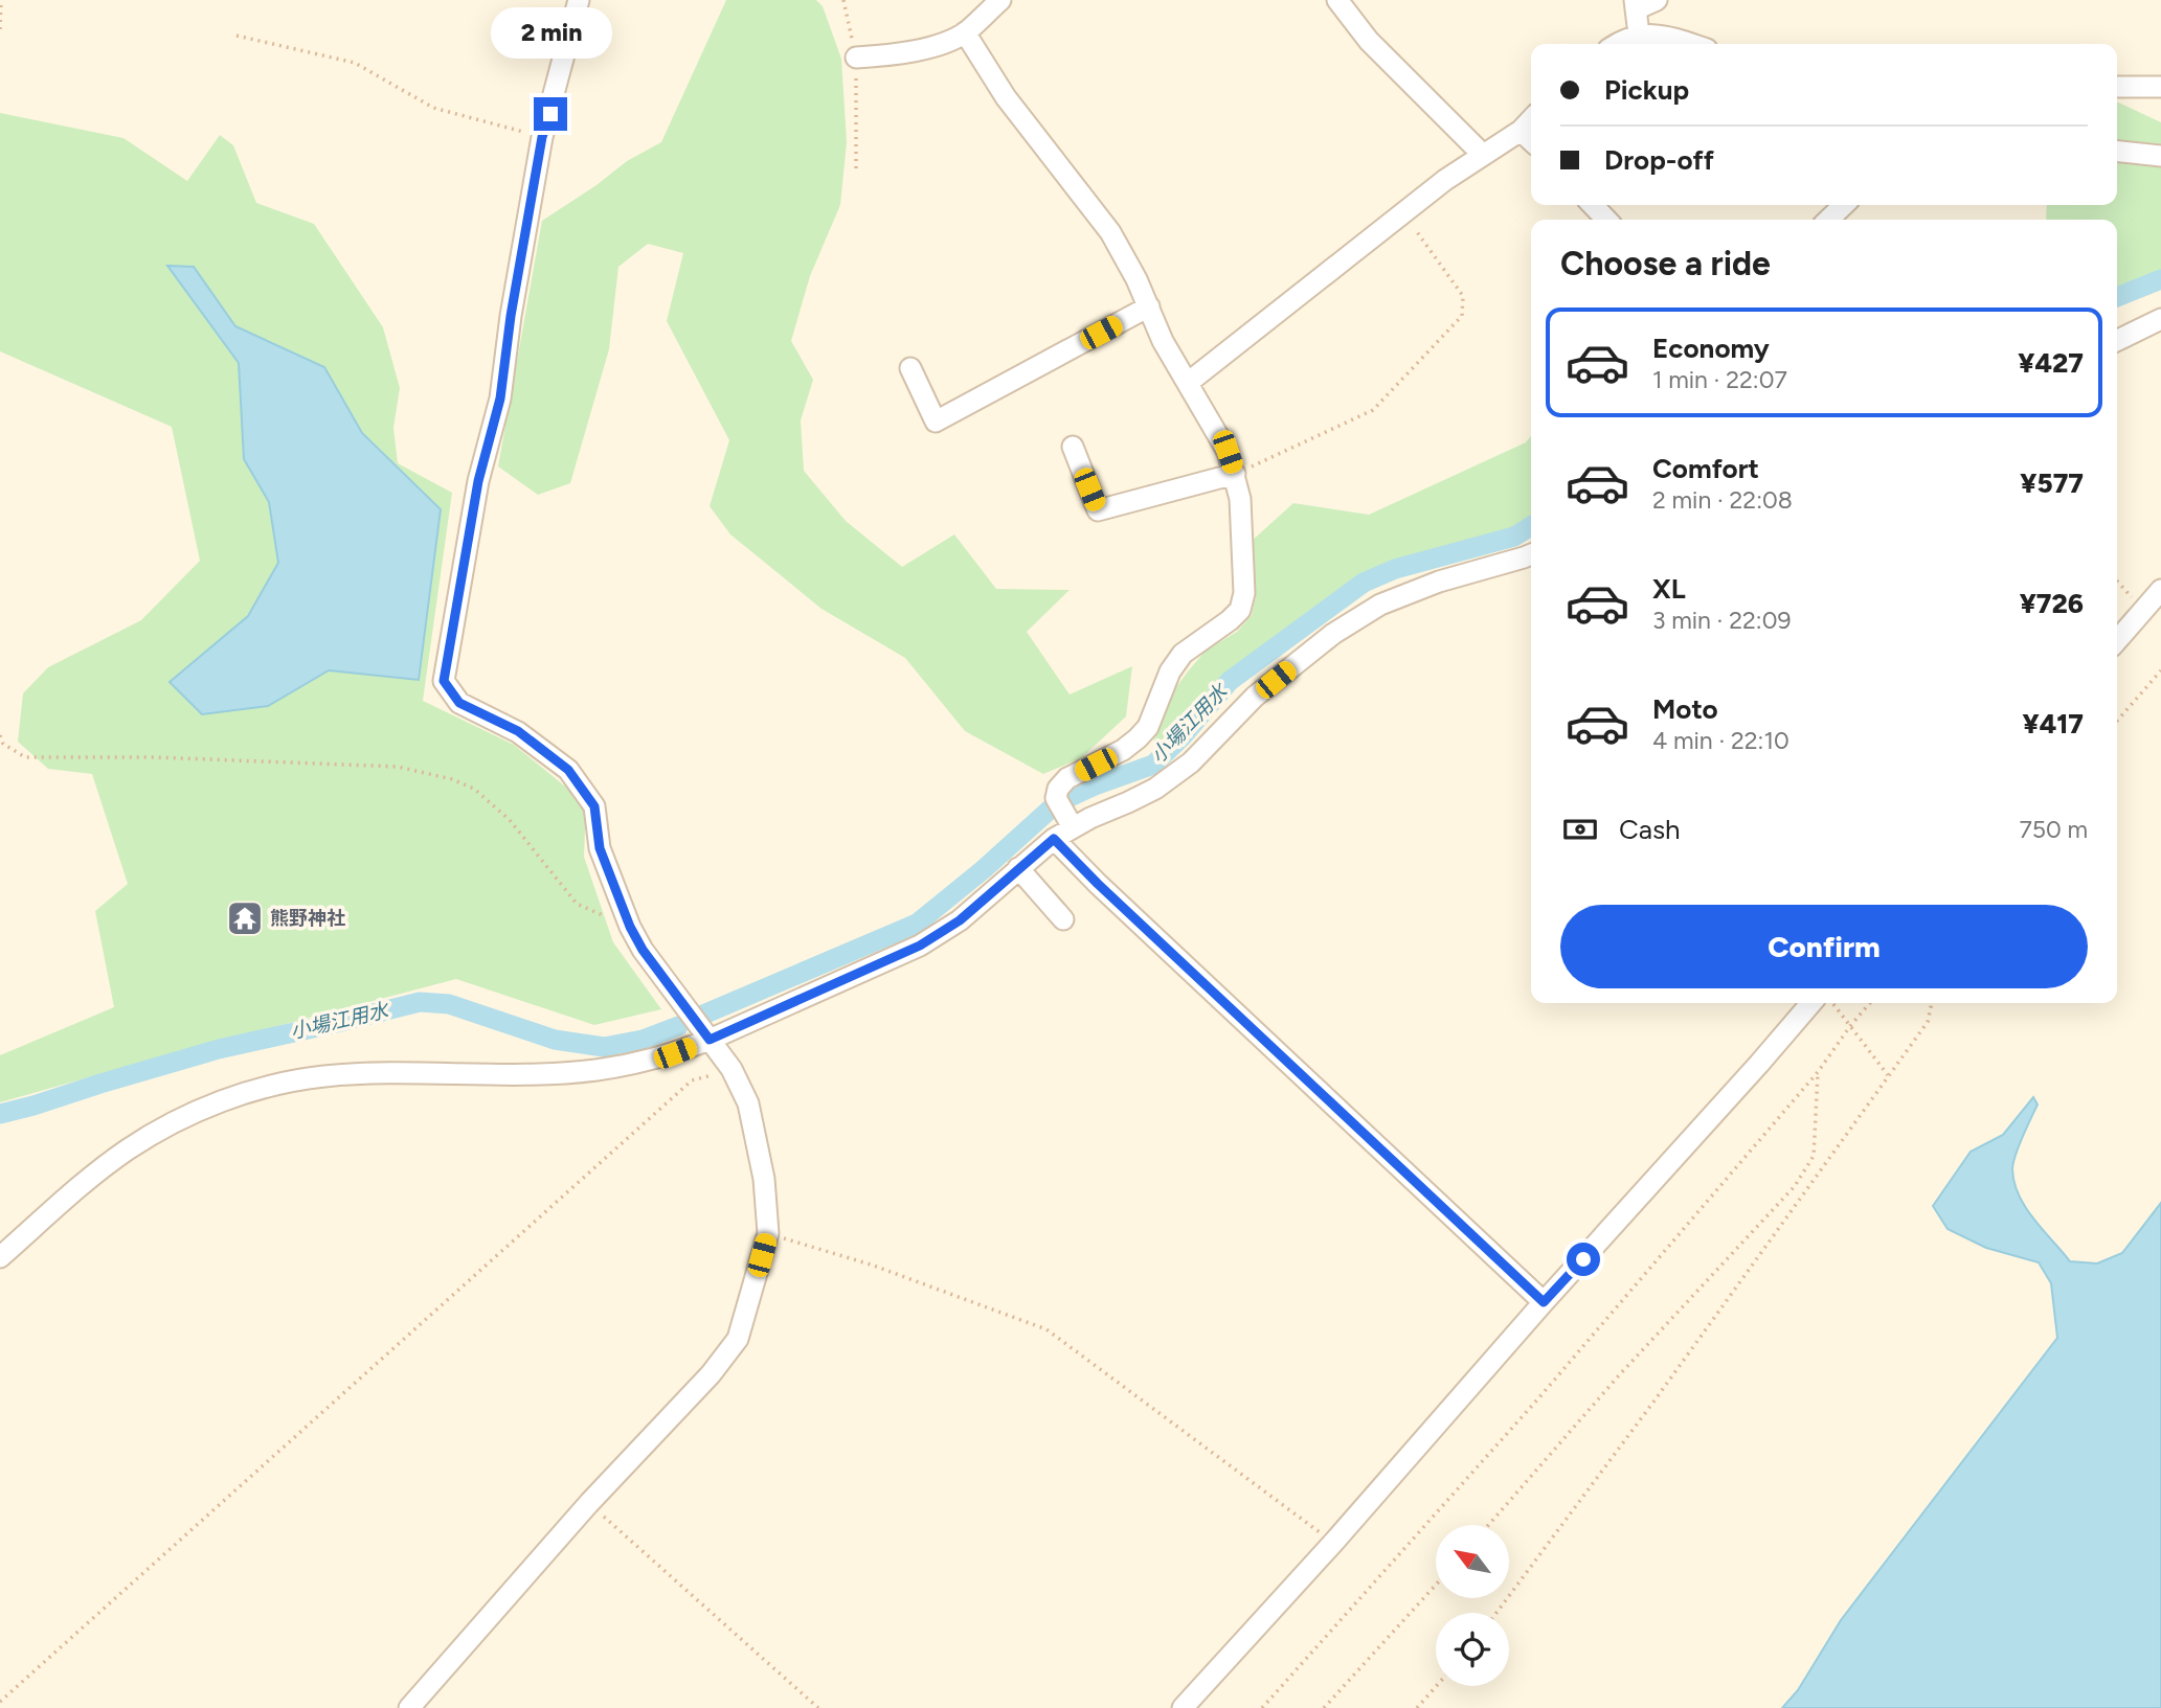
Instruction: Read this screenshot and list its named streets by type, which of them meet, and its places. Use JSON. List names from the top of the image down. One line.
{"water":["小場江用水"],"places":{"temple":["熊野神社"]},"north":"top left","page":{"bubble":"2 min","banner":["Pickup","Drop-off"],"heading":"Choose a ride","list":[{"name":"Economy","note":"1 min · 22:07","value":"¥427"},{"name":"Comfort","note":"2 min · 22:08","value":"¥577"},{"name":"XL","note":"3 min · 22:09","value":"¥726"},{"name":"Moto","note":"4 min · 22:10","value":"¥417"}],"pay":["Cash","750 m"],"buttons":"Confirm"}}
